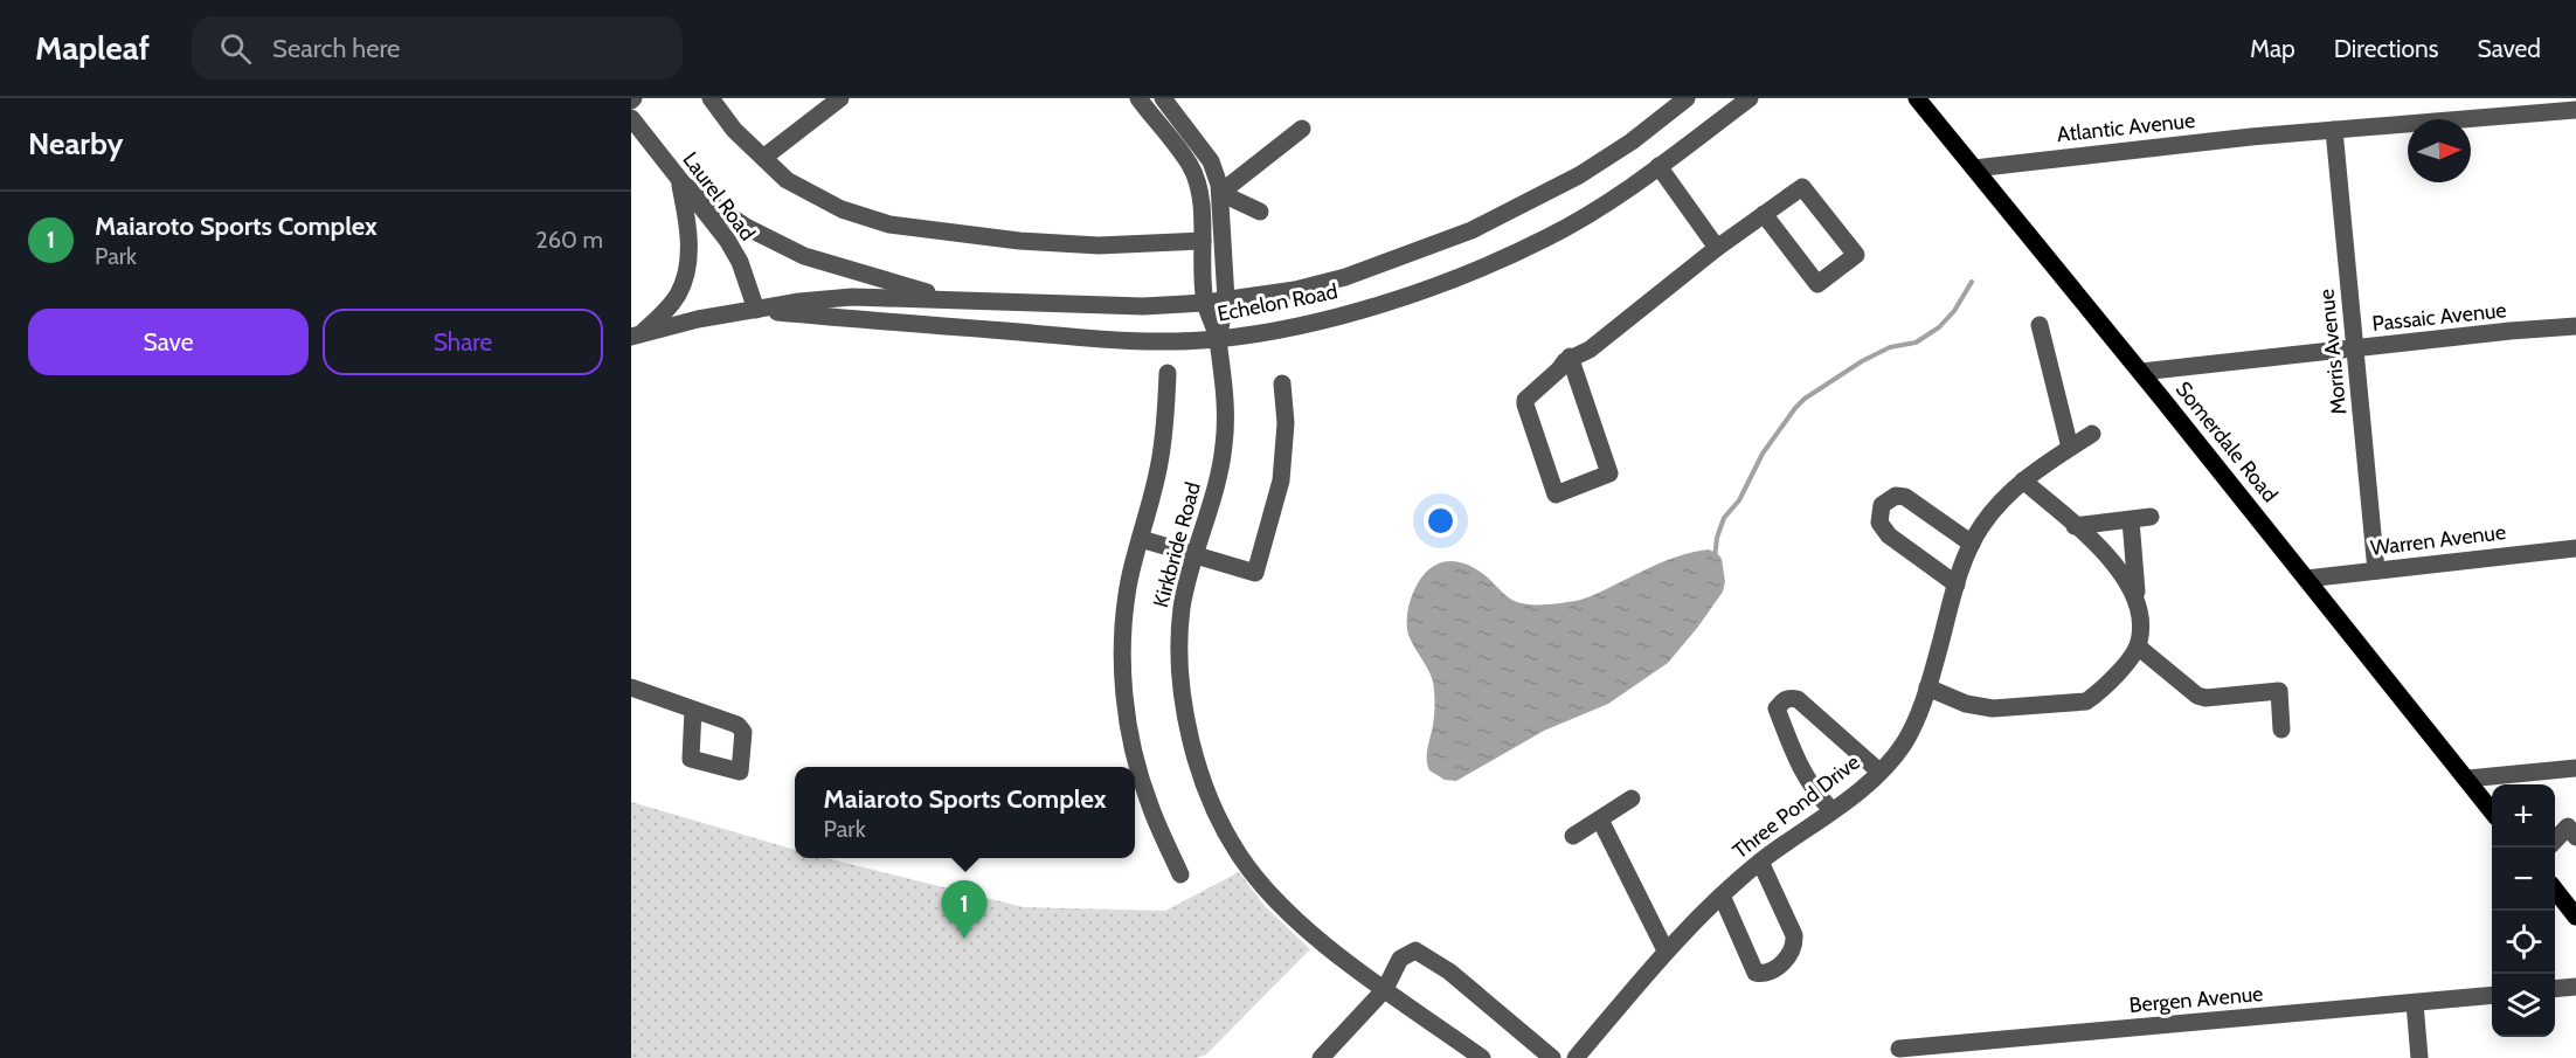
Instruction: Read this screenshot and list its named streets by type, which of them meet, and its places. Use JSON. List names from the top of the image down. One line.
{"streets":{"main road":["Somerdale Road"],"street":["Atlantic Avenue","Laurel Road","Echelon Road","Passaic Avenue","Morris Avenue","Warren Avenue","Kirkbride Road","Three Pond Drive","Bergen Avenue"]},"crossings":[["Atlantic Avenue","Morris Avenue"],["Atlantic Avenue","Somerdale Road"],["Laurel Road","Echelon Road"],["Echelon Road","Kirkbride Road"],["Passaic Avenue","Morris Avenue"],["Passaic Avenue","Somerdale Road"],["Morris Avenue","Warren Avenue"],["Somerdale Road","Warren Avenue"]],"north":"right","page":{"header":"Mapleaf","search":"Search here","nav":["Map","Directions","Saved"],"heading":"Nearby","list":[{"mark":"1","name":"Maiaroto Sports Complex","note":"Park","value":"260 m"}],"buttons":["Save","Share"],"popup":["Maiaroto Sports Complex","Park"],"map_buttons":["+","−"],"pins":"1"}}
